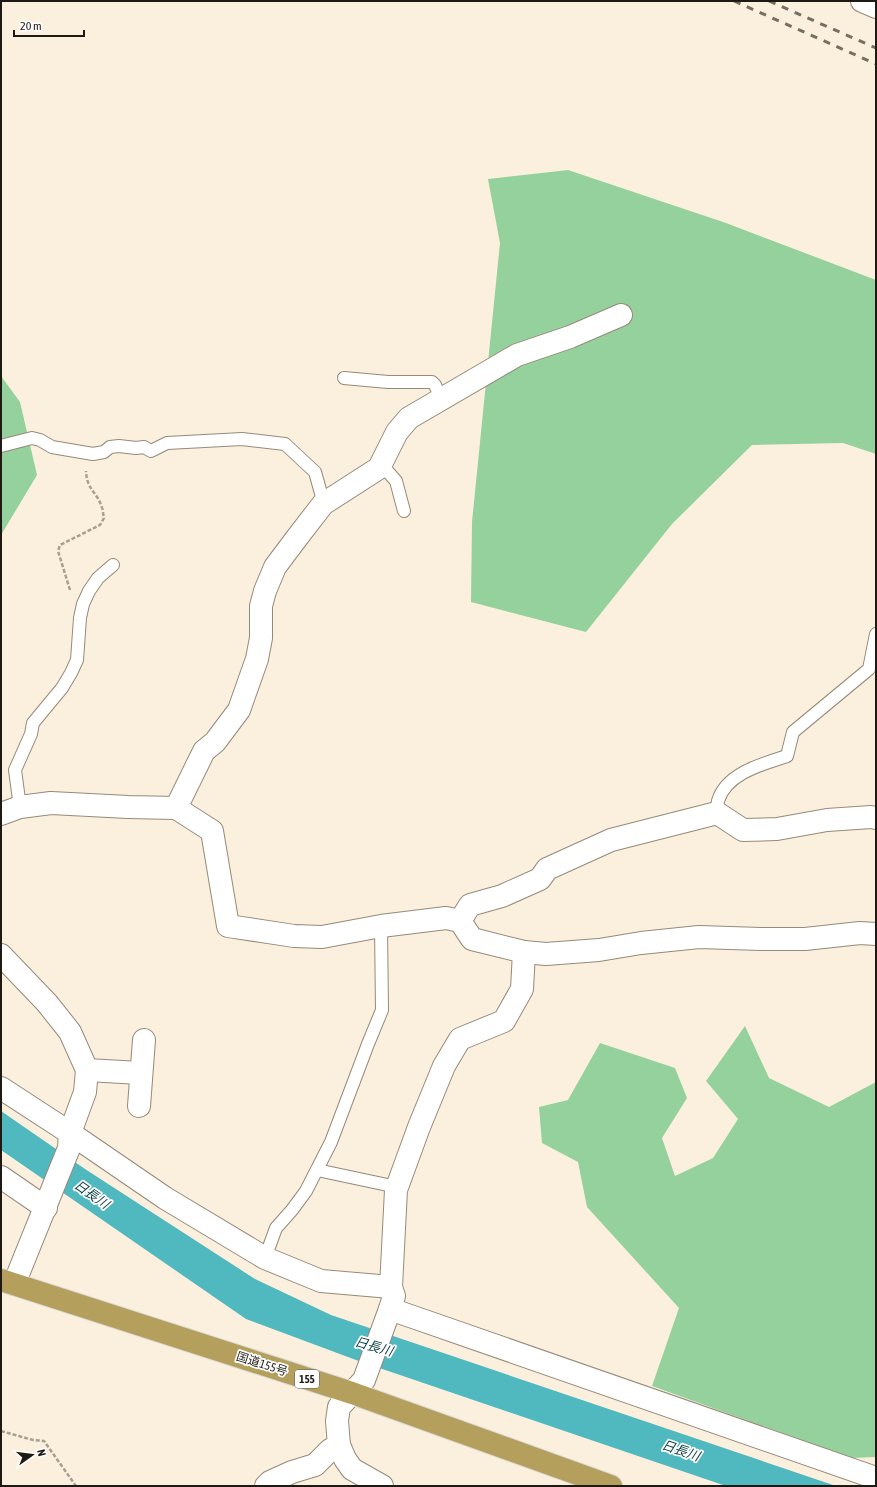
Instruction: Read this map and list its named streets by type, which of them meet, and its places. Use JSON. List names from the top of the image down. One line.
{"streets":{"highway":["国道155号","155"]},"water":["日長川"],"scale_bar":"20 m","north":"right"}
